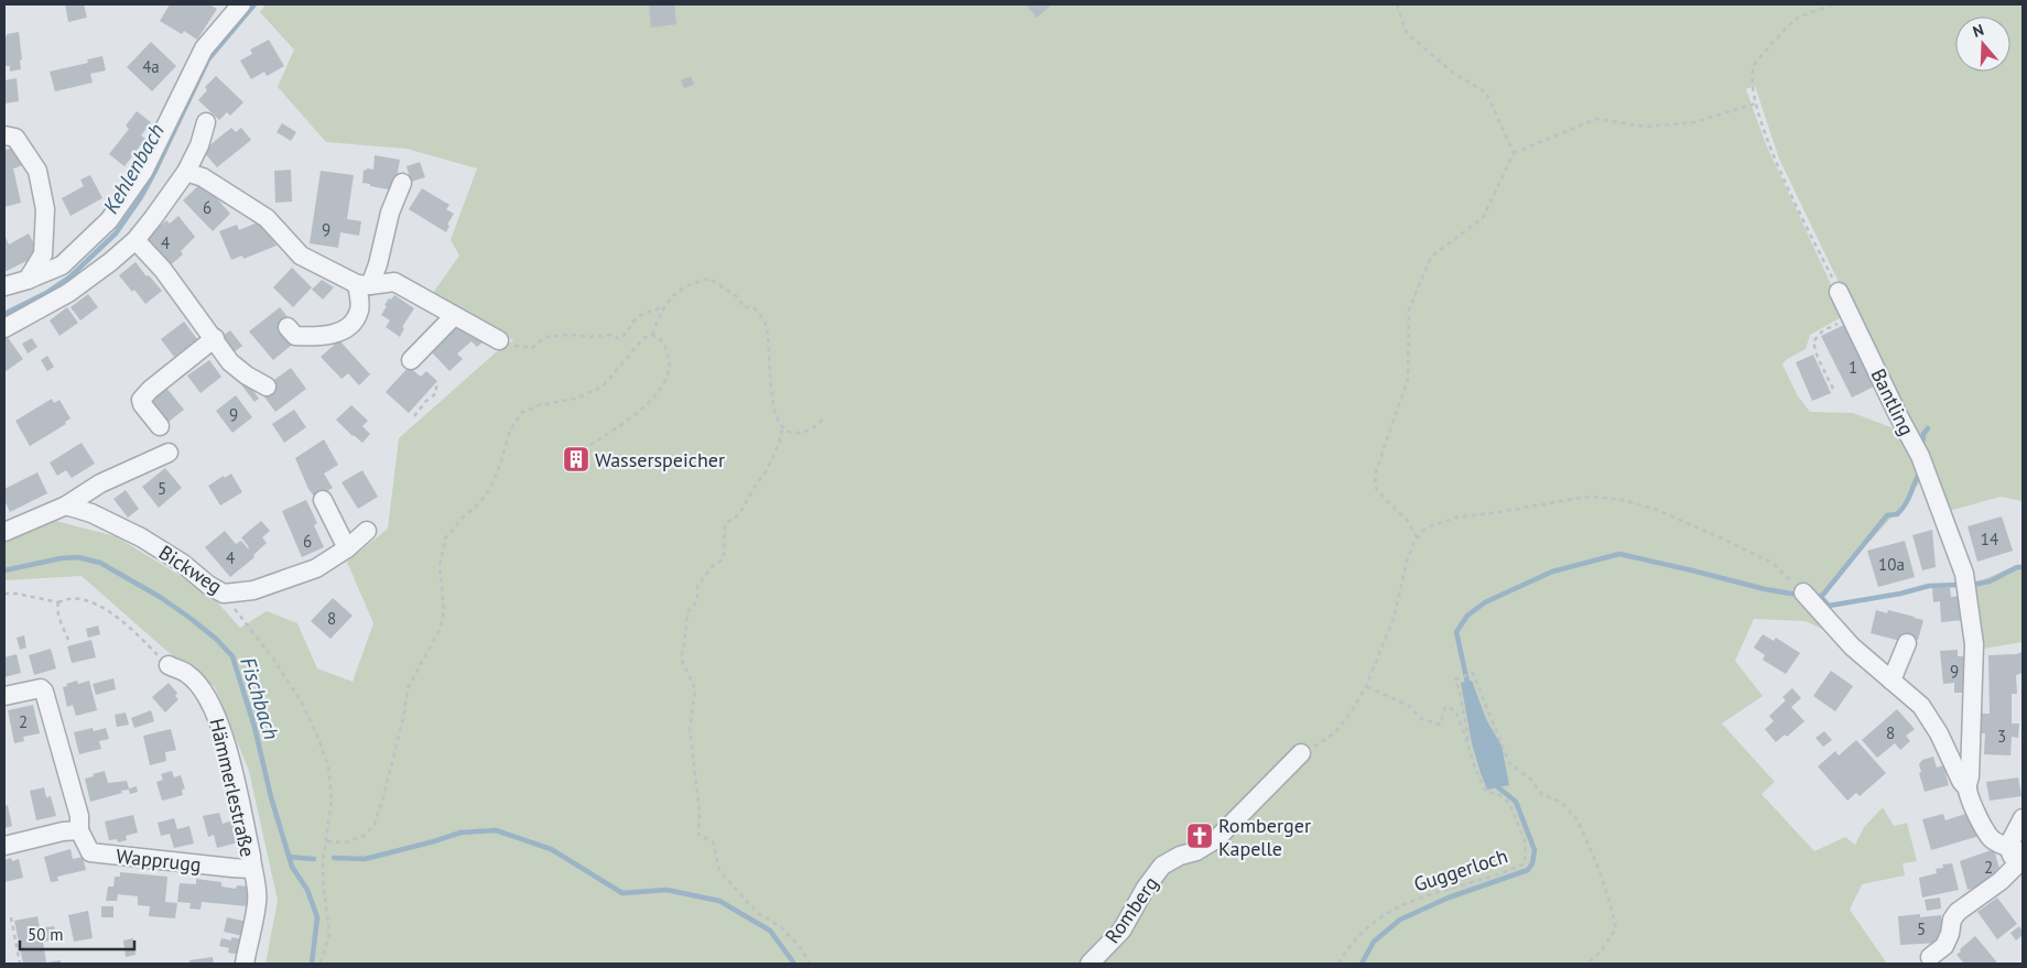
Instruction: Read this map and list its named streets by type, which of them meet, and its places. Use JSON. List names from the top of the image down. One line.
{"streets":{"street":["Bantling","Bickweg","Hämmerlestraße","Wapprugg","Romberg"],"path":["Guggerloch"]},"crossings":[["Hämmerlestraße","Wapprugg"]],"water":["Kehlenbach","Fischbach"],"places":{"building":["Wasserspeicher"],"church":["Romberger Kapelle"]},"house_numbers":["4a","6","9","4","1","9","5","14","6","4","10a","8","9","2","8","3","2","5"],"scale_bar":"50 m","north":"top"}
